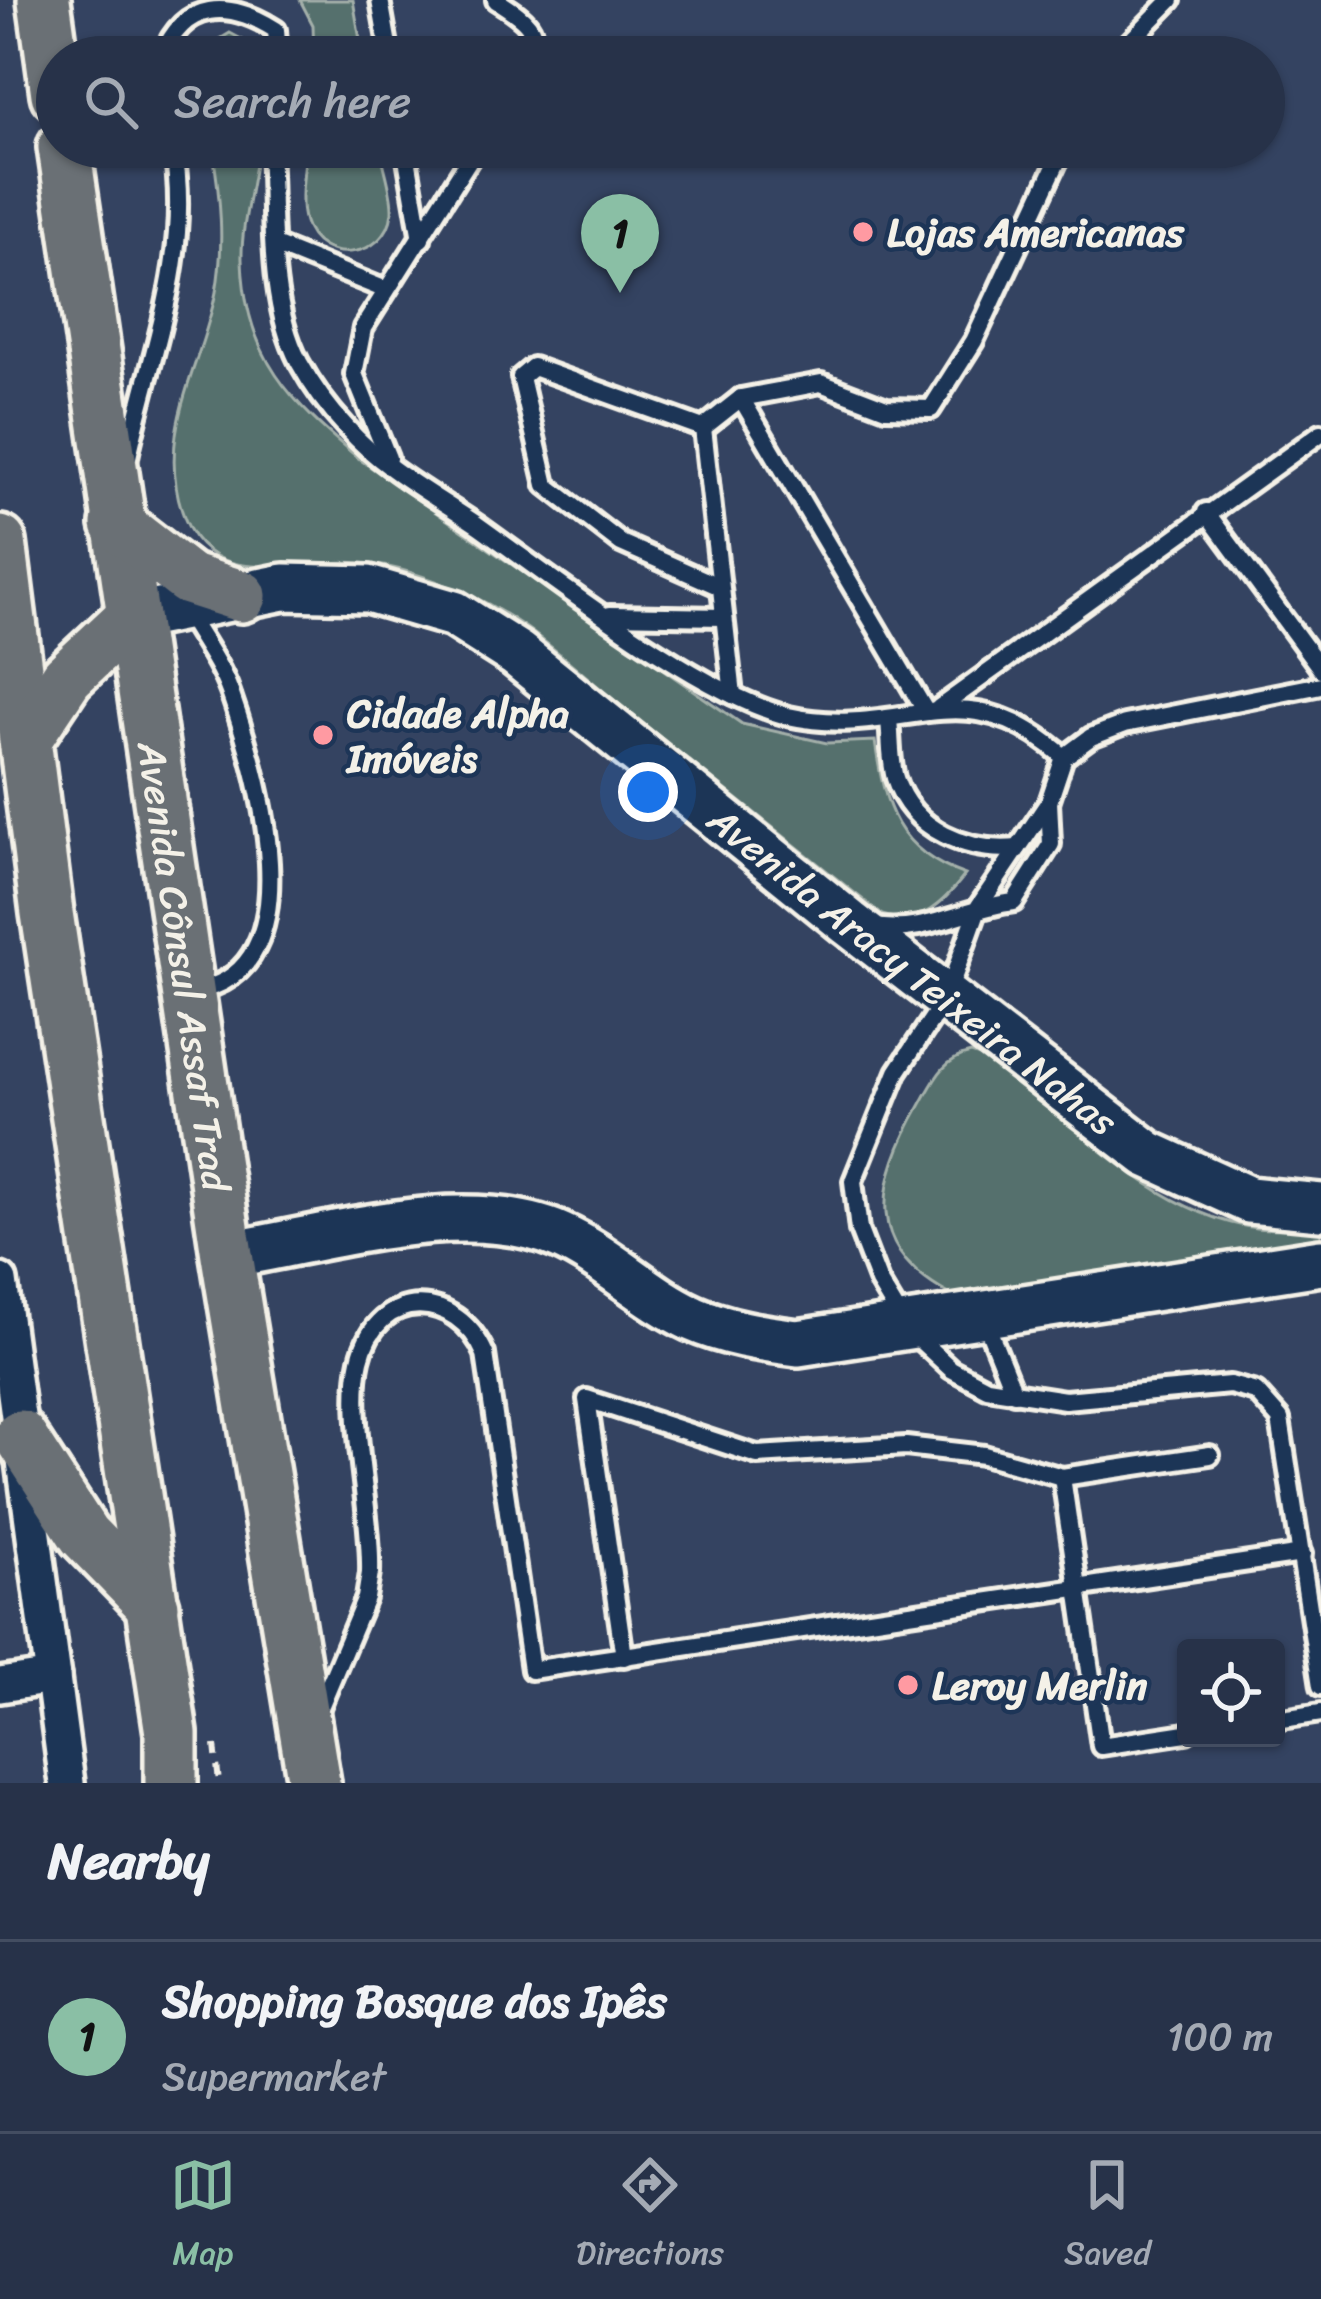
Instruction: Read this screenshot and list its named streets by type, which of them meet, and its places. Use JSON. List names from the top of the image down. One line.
{"streets":{"main road":["Avenida Cônsul Assaf Trad"],"street":["Avenida Aracy Teixeira Nahas"]},"crossings":[["Avenida Cônsul Assaf Trad","Avenida Aracy Teixeira Nahas"]],"places":["Lojas Americanas","Cidade Alpha Imóveis","Leroy Merlin"],"page":{"search":"Search here","pins":"1","heading":"Nearby","list":[{"mark":"1","name":"Shopping Bosque dos Ipês","note":"Supermarket","value":"100 m"}],"nav":["Map","Directions","Saved"]}}
